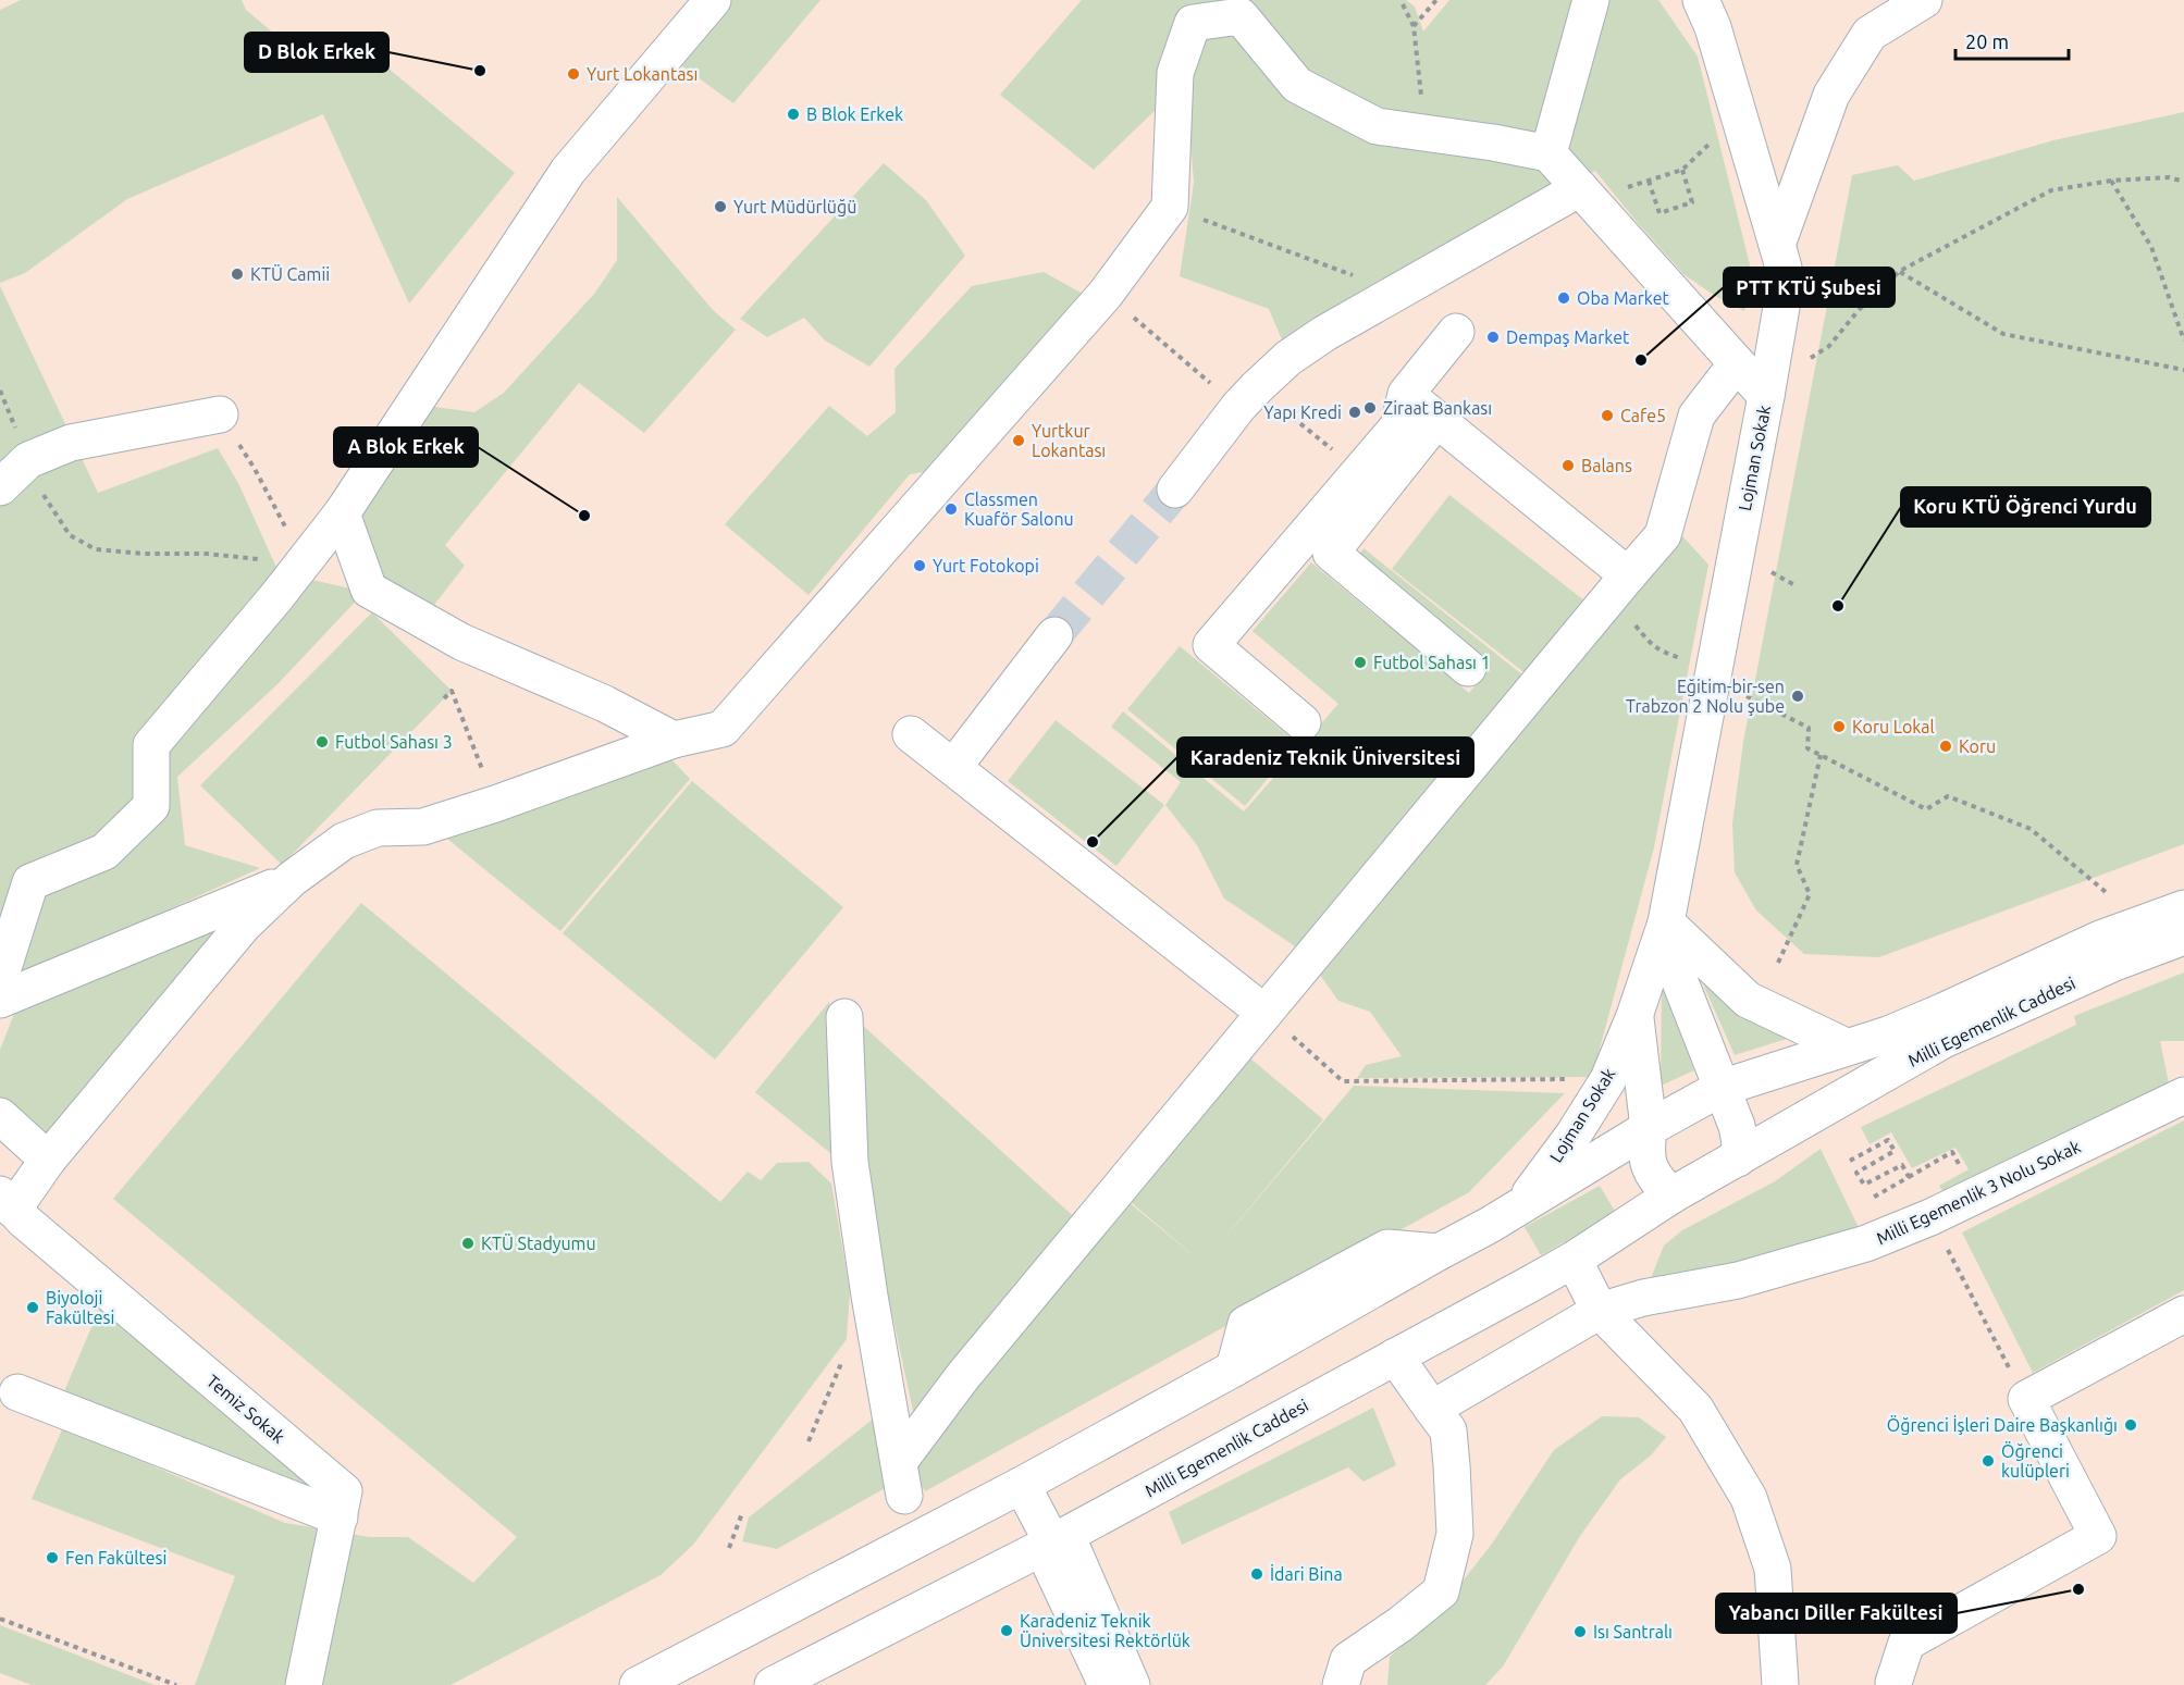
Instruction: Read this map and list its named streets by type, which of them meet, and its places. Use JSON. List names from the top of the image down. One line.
{"streets":{"street":["Lojman Sokak","Milli Egemenlik Caddesi","Milli Egemenlik 3 Nolu Sokak","Temiz Sokak"]},"crossings":[["Lojman Sokak","Milli Egemenlik Caddesi"]],"places":["D Blok Erkek","Yurt Lokantası","B Blok Erkek","Yurt Müdürlüğü","KTÜ Camii","Oba Market","Dempaş Market","PTT KTÜ Şubesi","Ziraat Bankası","Yapı Kredi","Cafe5","Yurtkur Lokantası","Balans","Classmen Kuaför Salonu","A Blok Erkek","Yurt Fotokopi","Koru KTÜ Öğrenci Yurdu","Futbol Sahası 1","Eğitim-bir-sen Trabzon 2 Nolu şube","Koru Lokal","Futbol Sahası 3","Koru","Karadeniz Teknik Üniversitesi","KTÜ Stadyumu","Biyoloji Fakültesi","Öğrenci İşleri Daire Başkanlığı","Öğrenci kulüpleri","Fen Fakültesi","İdari Bina","Yabancı Diller Fakültesi","Karadeniz Teknik Üniversitesi Rektörlük","Isı Santralı"],"scale_bar":"20 m"}
